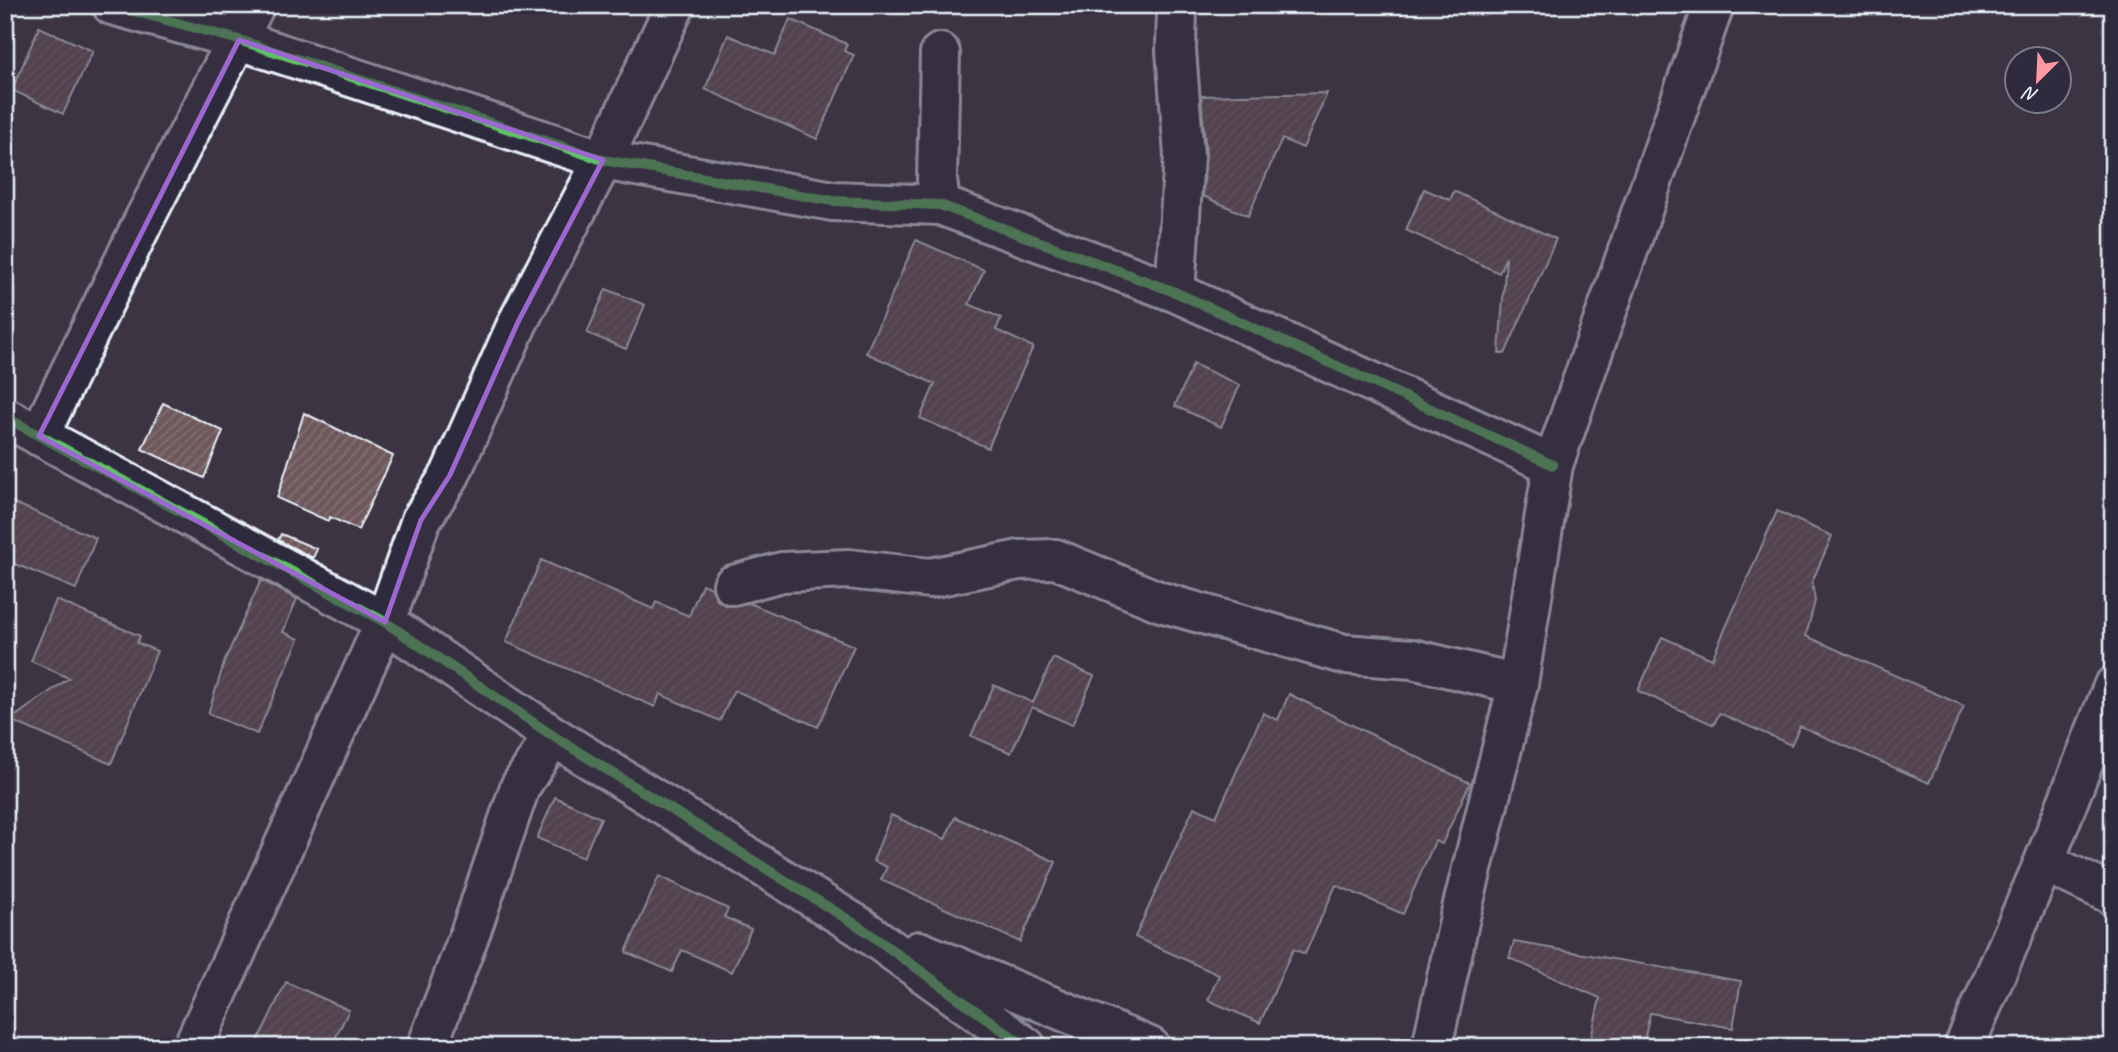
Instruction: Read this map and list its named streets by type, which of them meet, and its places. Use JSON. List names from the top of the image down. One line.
{"north":"bottom left"}
